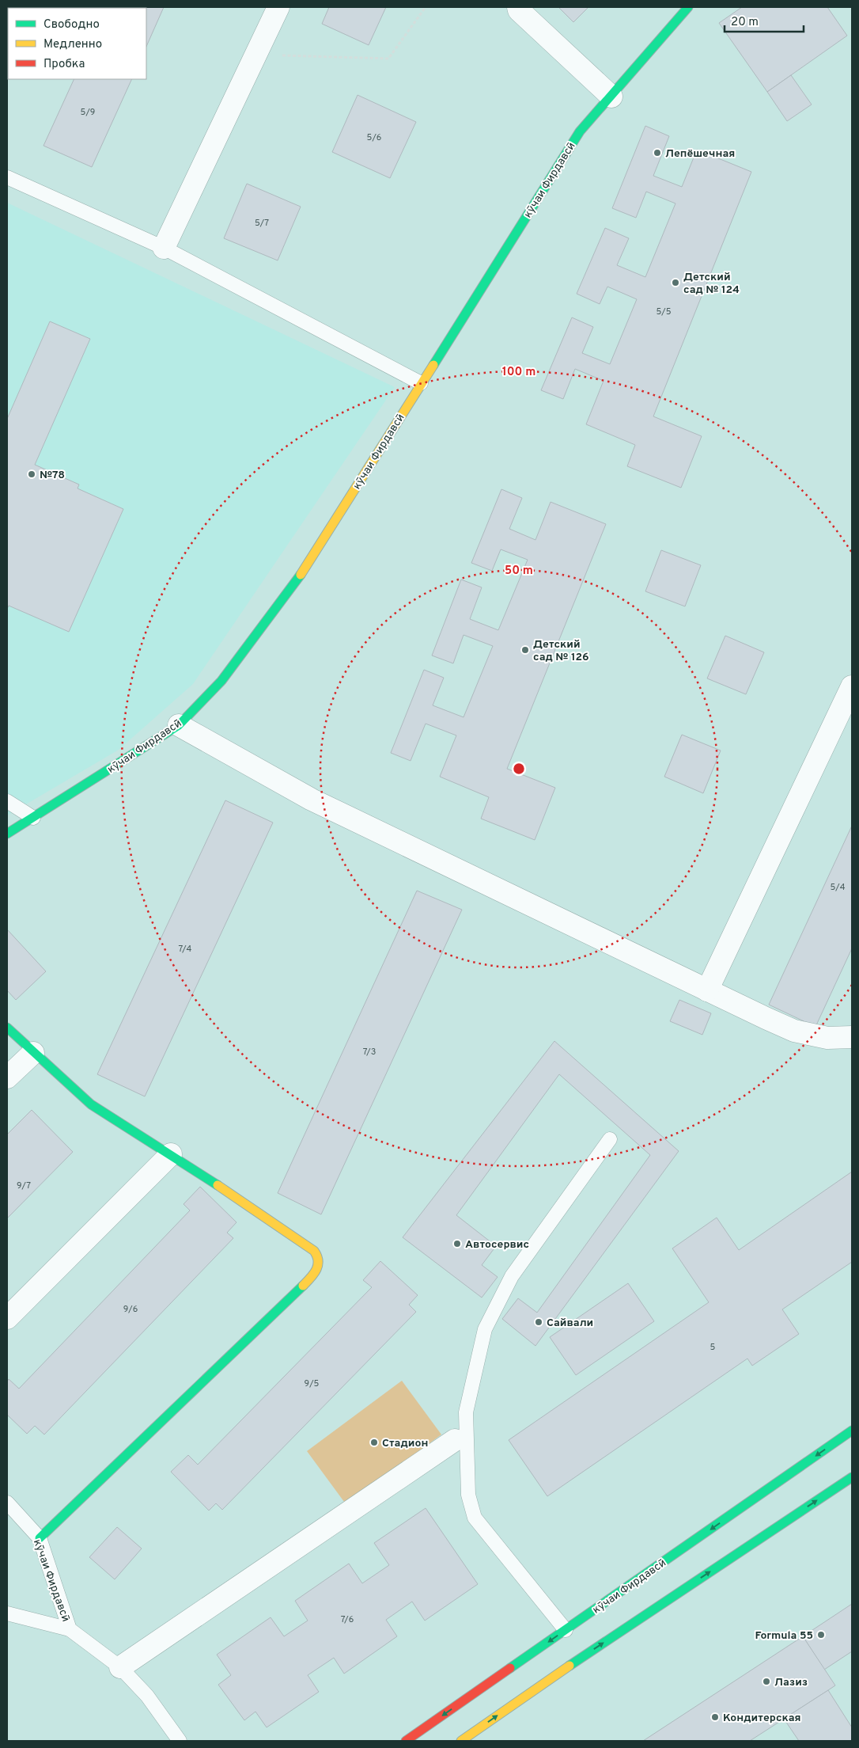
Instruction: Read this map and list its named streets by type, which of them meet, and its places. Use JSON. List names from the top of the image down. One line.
{"streets":{"street":["кӯчаи Фирдавсӣ"]},"places":["Лепёшечная","Детский сад № 124","№78","Детский сад № 126","Автосервис","Сайвали","Стадион","Formula 55","Лазиз","Кондитерская"],"house_numbers":["5/9","5/6","5/7","5/5","5/4","7/4","7/3","9/7","9/6","5","9/5","7/6"],"legend":["Свободно","Медленно","Пробка"],"scale_bar":"20 m","rings":["100 m","50 m"]}
